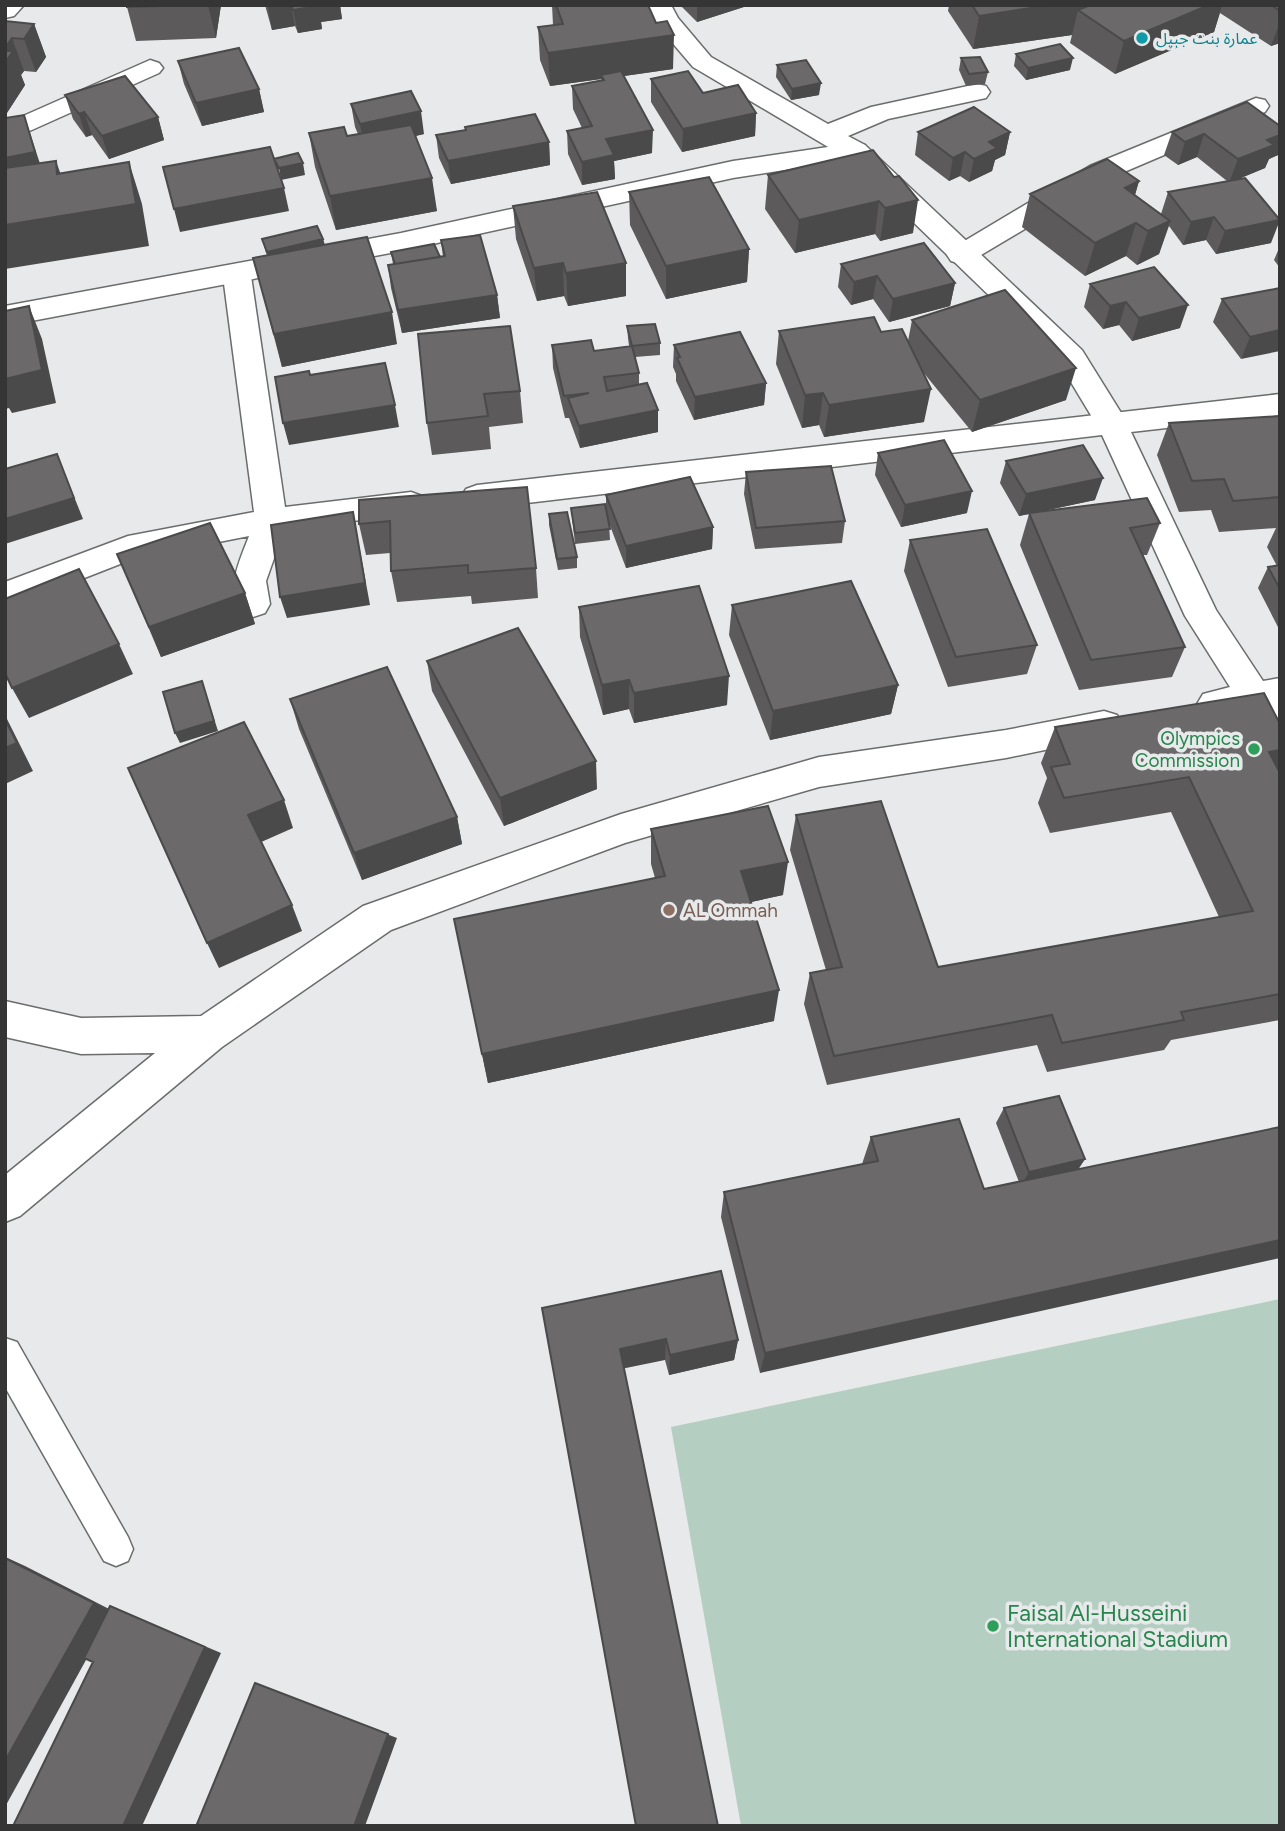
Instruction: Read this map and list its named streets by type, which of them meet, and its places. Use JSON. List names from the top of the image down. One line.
{"places":["عمارة بنت جبيل","Olympics Commission","AL Ommah","Faisal Al-Husseini International Stadium"]}
